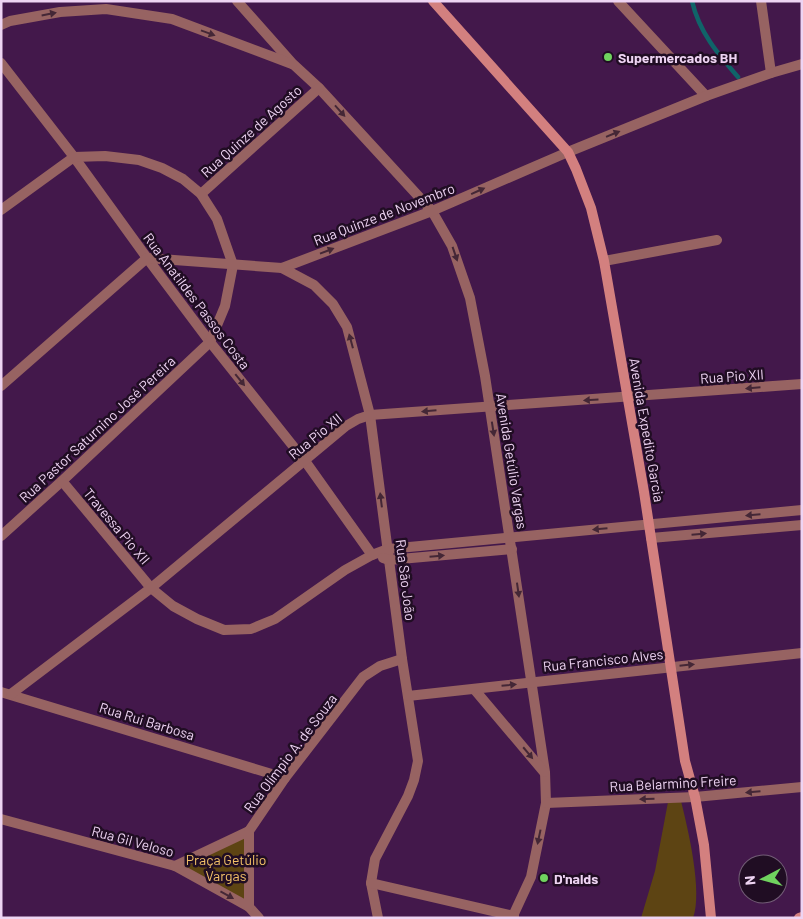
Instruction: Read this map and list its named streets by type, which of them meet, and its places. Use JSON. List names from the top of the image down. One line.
{"streets":{"main road":["Avenida Expedito Garcia"],"street":["Rua Quinze de Agosto","Rua Quinze de Novembro","Rua Anatildes Passos Costa","Rua Pio XII","Rua Pastor Saturnino José Pereira","Avenida Getúlio Vargas","Travessa Pio XII","Rua São João","Rua Francisco Alves","Rua Rui Barbosa","Rua Olímpio A. de Souza","Rua Belarmino Freire","Rua Gil Veloso"]},"crossings":[["Rua Quinze de Agosto","Avenida Getúlio Vargas"],["Rua Quinze de Novembro","Rua Anatildes Passos Costa"],["Rua Quinze de Novembro","Avenida Expedito Garcia"],["Rua Quinze de Novembro","Avenida Getúlio Vargas"],["Rua Quinze de Novembro","Rua São João"],["Rua Anatildes Passos Costa","Rua Pio XII"],["Rua Anatildes Passos Costa","Rua Pastor Saturnino José Pereira"],["Rua Anatildes Passos Costa","Travessa Pio XII"],["Rua Pio XII","Avenida Expedito Garcia"],["Rua Pio XII","Avenida Getúlio Vargas"],["Rua Pio XII","Travessa Pio XII"],["Rua Pio XII","Rua São João"],["Rua Pio XII","Rua Rui Barbosa"],["Rua Pastor Saturnino José Pereira","Travessa Pio XII"],["Avenida Expedito Garcia","Travessa Pio XII"],["Avenida Expedito Garcia","Rua Francisco Alves"],["Avenida Expedito Garcia","Rua Belarmino Freire"],["Avenida Getúlio Vargas","Travessa Pio XII"],["Avenida Getúlio Vargas","Rua Francisco Alves"],["Avenida Getúlio Vargas","Rua Belarmino Freire"],["Travessa Pio XII","Rua São João"],["Rua São João","Rua Francisco Alves"],["Rua São João","Rua Olímpio A. de Souza"],["Rua Rui Barbosa","Rua Olímpio A. de Souza"],["Rua Olímpio A. de Souza","Rua Gil Veloso"]],"one_way":["Rua Quinze de Novembro","Rua Pio XII","Avenida Getúlio Vargas","Rua São João","Rua Francisco Alves","Rua Belarmino Freire"],"parks":["Praça Getúlio Vargas"],"places":["Supermercados BH","D'nalds"],"north":"left"}
